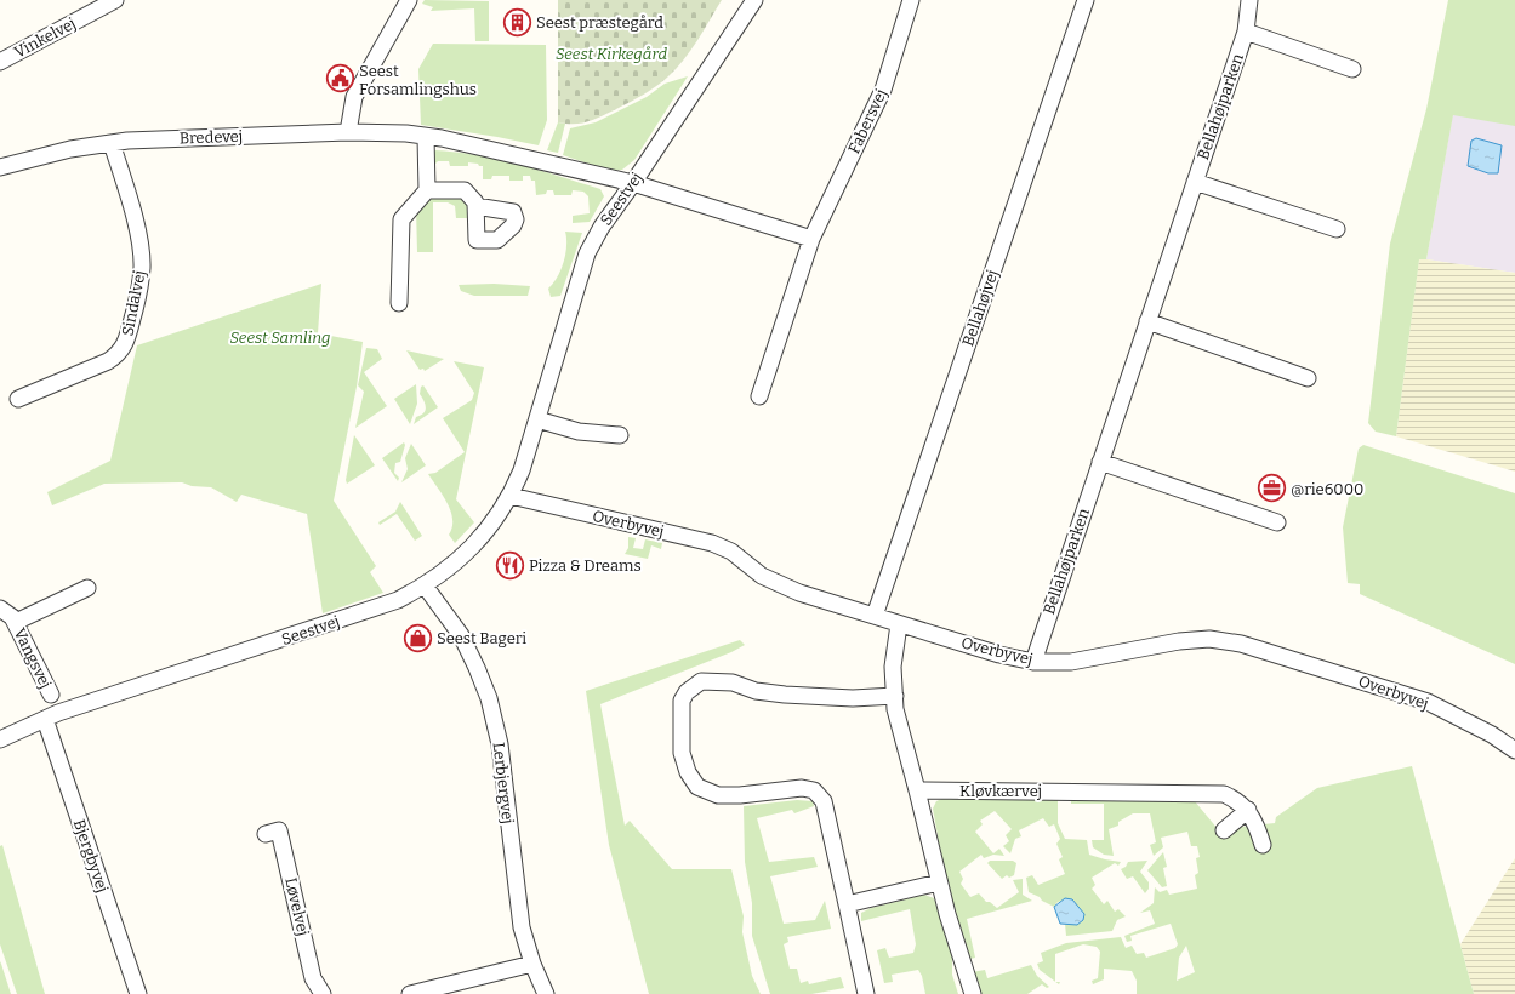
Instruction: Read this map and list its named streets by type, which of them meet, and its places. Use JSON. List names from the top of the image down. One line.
{"streets":{"street":["Vinkelvej","Bellahøjparken","Fabersvej","Bredevej","Seestvej","Sindalvej","Bellahøjvej","Overbyvej","Vangsvej","Lerbjergvej","Kløvkærvej","Bjergbyvej","Løvelvej"]},"crossings":[["Bellahøjparken","Overbyvej"],["Bredevej","Seestvej"],["Bredevej","Sindalvej"],["Seestvej","Overbyvej"],["Seestvej","Lerbjergvej"],["Seestvej","Bjergbyvej"],["Bellahøjvej","Overbyvej"]],"parks":["Seest Kirkegård","Seest Samling"],"places":{"building":["Seest præstegård"],"public building":["Seest Forsamlingshus"],"office":["@rie6000"],"restaurant":["Pizza & Dreams"],"shop":["Seest Bageri"]}}
